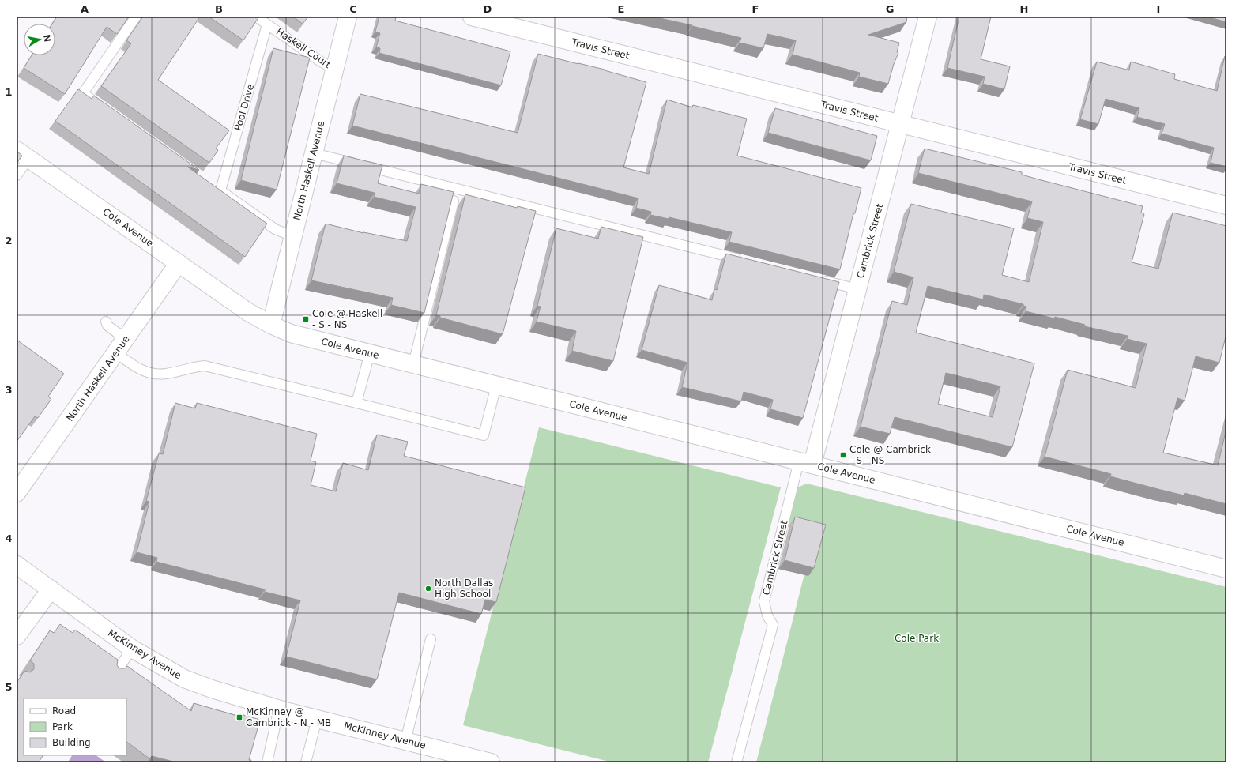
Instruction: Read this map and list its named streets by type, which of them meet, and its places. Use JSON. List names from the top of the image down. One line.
{"streets":{"street":["Travis Street","North Haskell Avenue","Cole Avenue","Cambrick Street","McKinney Avenue"],"lane":["Haskell Court","Pool Drive"]},"crossings":[["Haskell Court","Pool Drive"],["Haskell Court","North Haskell Avenue"],["Travis Street","Cambrick Street"],["North Haskell Avenue","Cole Avenue"],["Cole Avenue","Cambrick Street"]],"parks":["Cole Park"],"places":{"transit":["Cole @ Haskell - S - NS","Cole @ Cambrick - S - NS","McKinney @ Cambrick - N - MB"],"other":["North Dallas High School"]},"legend":["Road","Park","Building"],"north":"right","grid":{"columns":["A","B","C","D","E","F","G","H","I"],"rows":["1","2","3","4","5"]}}
